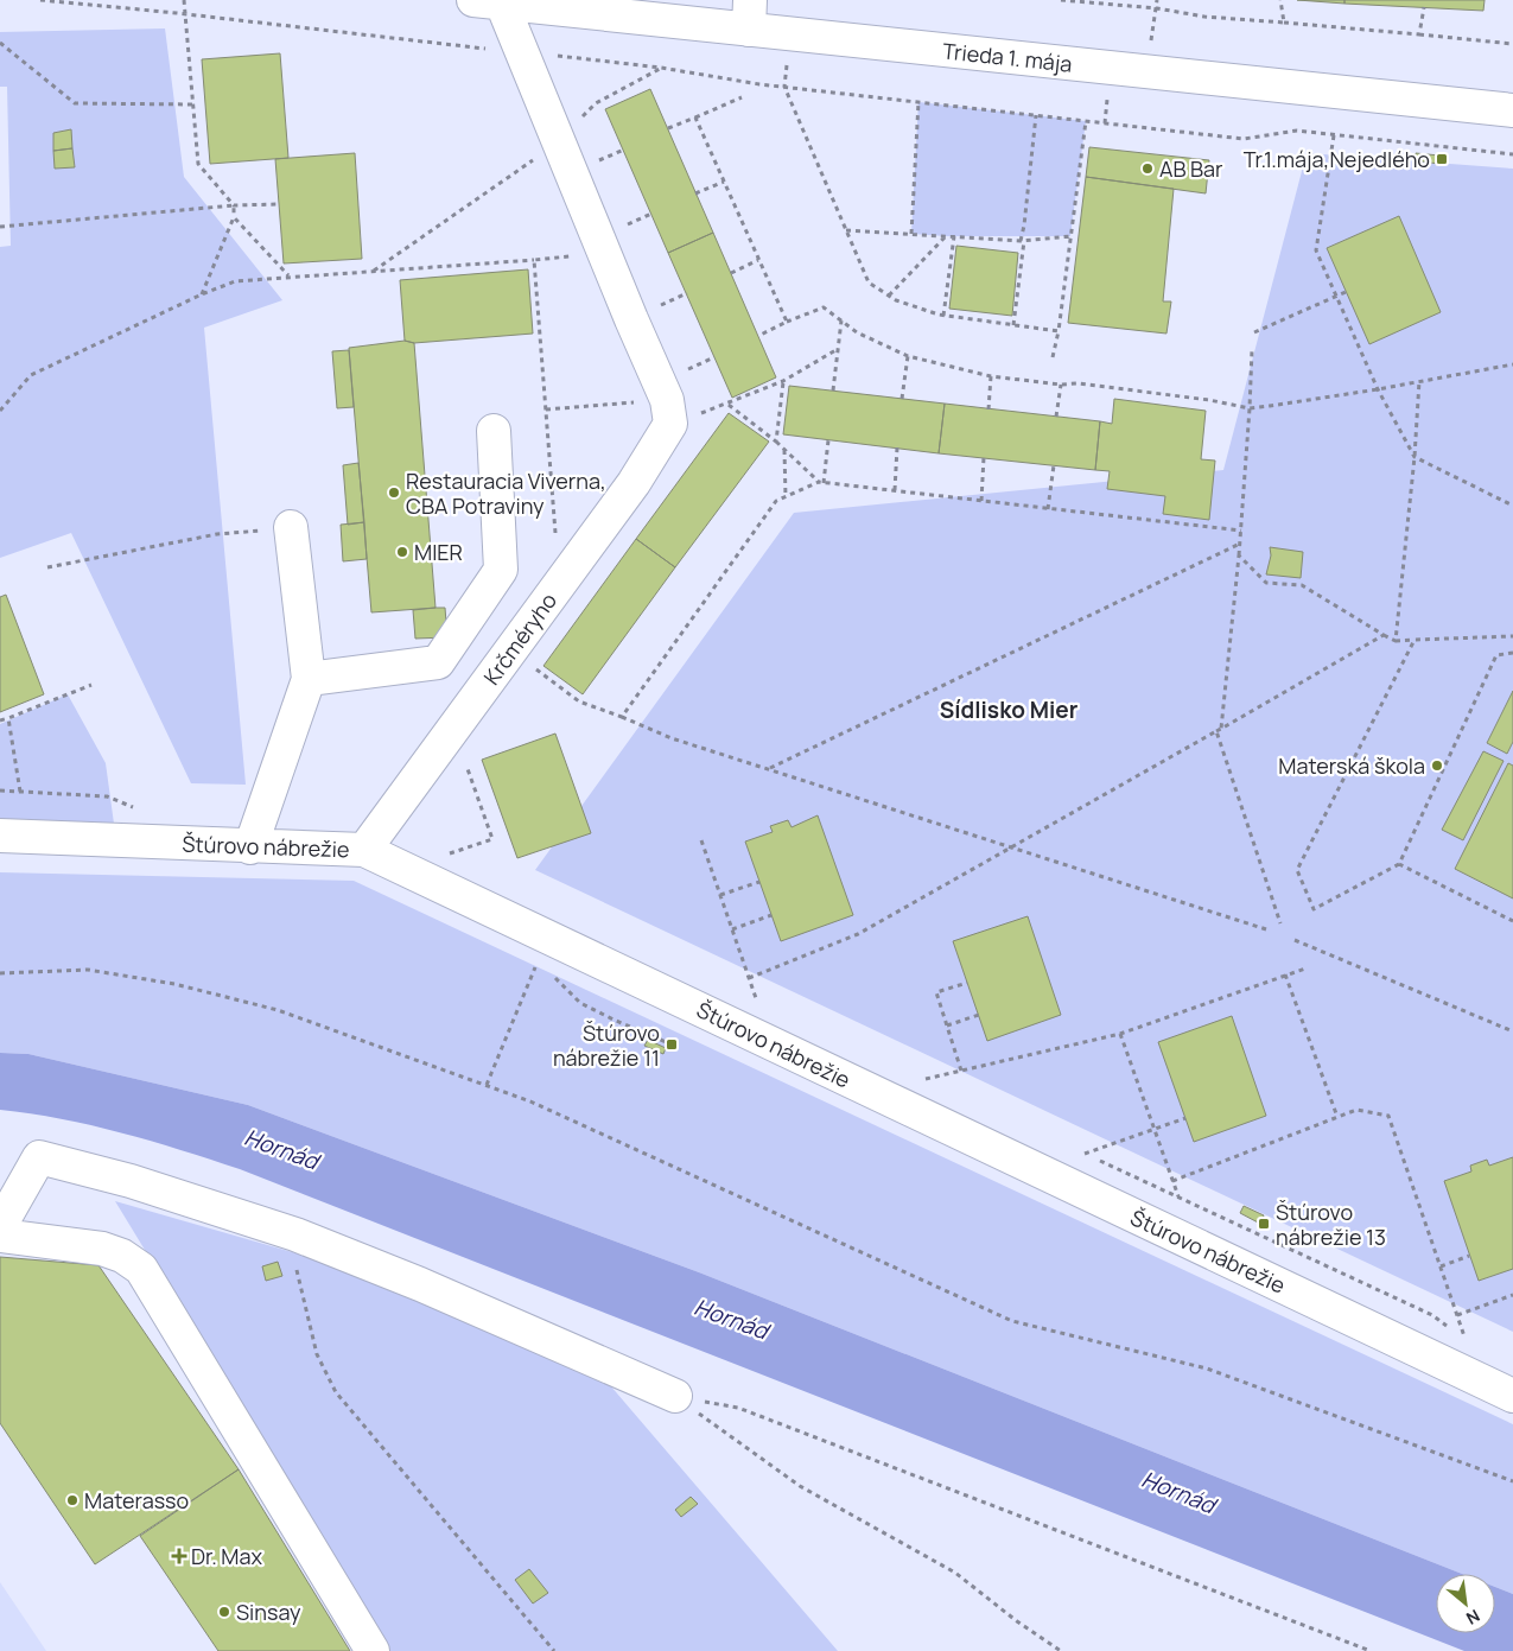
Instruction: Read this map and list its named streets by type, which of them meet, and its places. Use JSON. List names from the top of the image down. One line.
{"streets":{"street":["Trieda 1. mája","Krčméryho","Štúrovo nábrežie"]},"crossings":[["Trieda 1. mája","Krčméryho"],["Krčméryho","Štúrovo nábrežie"]],"districts":["Sídlisko Mier"],"water":["Hornád"],"places":{"transit":["Tr.1.mája,Nejedlého","Štúrovo nábrežie 11","Štúrovo nábrežie 13"],"other":["AB Bar","Restauracia Viverna, CBA Potraviny","MIER","Materská škola","Materasso","Sinsay"],"health":["Dr. Max"]},"north":"bottom right"}
